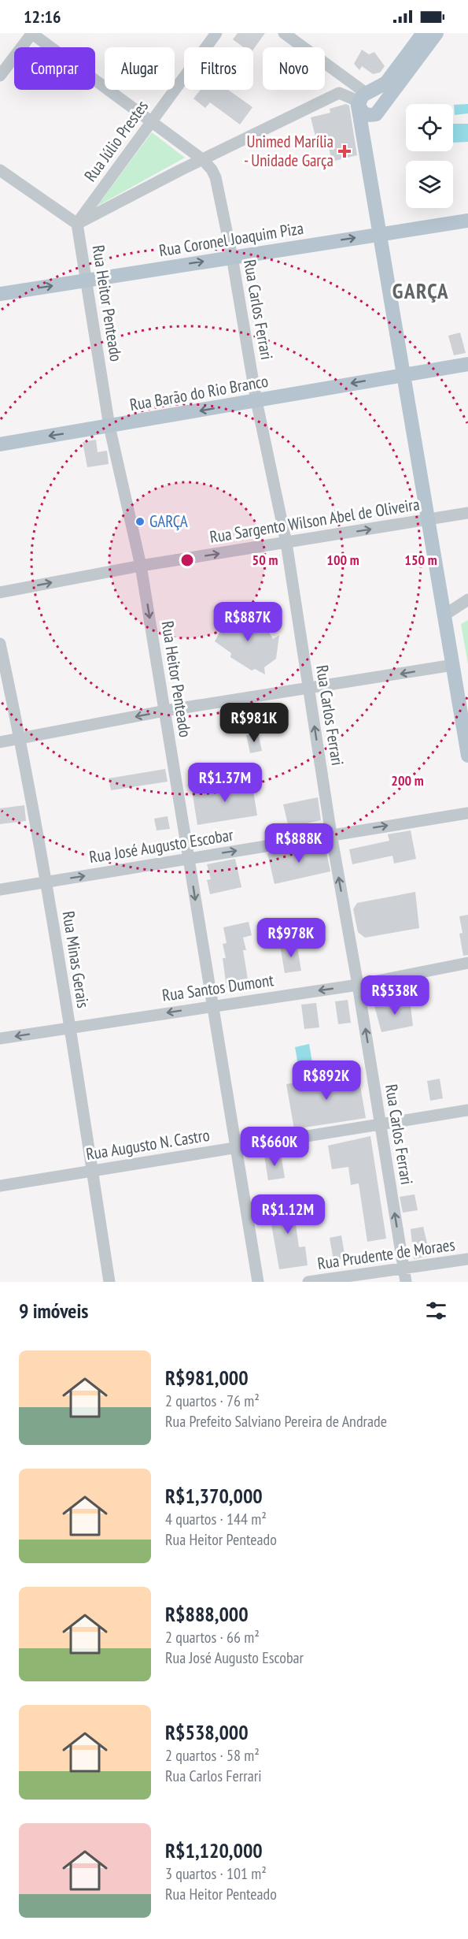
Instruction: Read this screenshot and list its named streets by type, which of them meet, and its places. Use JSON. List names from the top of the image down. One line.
{"streets":{"main road":["Rua Coronel Joaquim Piza","Rua Barão do Rio Branco"],"street":["Rua Júlio Prestes","Rua Heitor Penteado","Rua Carlos Ferrari","Rua Sargento Wilson Abel de Oliveira","Rua José Augusto Escobar","Rua Minas Gerais","Rua Santos Dumont","Rua Augusto N. Castro","Rua Prudente de Moraes"]},"crossings":[["Rua Júlio Prestes","Rua Heitor Penteado"],["Rua Júlio Prestes","Rua Carlos Ferrari"],["Rua Coronel Joaquim Piza","Rua Heitor Penteado"],["Rua Coronel Joaquim Piza","Rua Carlos Ferrari"],["Rua Heitor Penteado","Rua Barão do Rio Branco"],["Rua Heitor Penteado","Rua Sargento Wilson Abel de Oliveira"],["Rua Heitor Penteado","Rua José Augusto Escobar"],["Rua Heitor Penteado","Rua Santos Dumont"],["Rua Heitor Penteado","Rua Augusto N. Castro"],["Rua Carlos Ferrari","Rua Barão do Rio Branco"],["Rua Carlos Ferrari","Rua Sargento Wilson Abel de Oliveira"],["Rua Carlos Ferrari","Rua José Augusto Escobar"],["Rua Carlos Ferrari","Rua Santos Dumont"],["Rua Carlos Ferrari","Rua Augusto N. Castro"],["Rua Carlos Ferrari","Rua Prudente de Moraes"],["Rua José Augusto Escobar","Rua Minas Gerais"],["Rua Minas Gerais","Rua Santos Dumont"],["Rua Minas Gerais","Rua Augusto N. Castro"]],"one_way":["Rua Coronel Joaquim Piza","Rua Carlos Ferrari","Rua Barão do Rio Branco","Rua Sargento Wilson Abel de Oliveira","Rua José Augusto Escobar","Rua Santos Dumont"],"districts":["GARÇA"],"places":{"health":["Unimed Marília - Unidade Garça"],"other":["GARÇA"]},"page":{"status":"12:16","chip":["Comprar","Alugar","Filtros","Novo"],"price":["R$887K","R$981K","R$1.37M","R$888K","R$978K","R$538K","R$892K","R$660K","R$1.12M"],"heading":"9 imóveis","list":[{"name":"R$981,000","note":"2 quartos · 76 m² · Rua Prefeito Salviano Pereira de Andrade"},{"name":"R$1,370,000","note":"4 quartos · 144 m² · Rua Heitor Penteado"},{"name":"R$888,000","note":"2 quartos · 66 m² · Rua José Augusto Escobar"},{"name":"R$538,000","note":"2 quartos · 58 m² · Rua Carlos Ferrari"},{"name":"R$1,120,000","note":"3 quartos · 101 m² · Rua Heitor Penteado"}]},"rings":["50 m","100 m","150 m","200 m"]}
